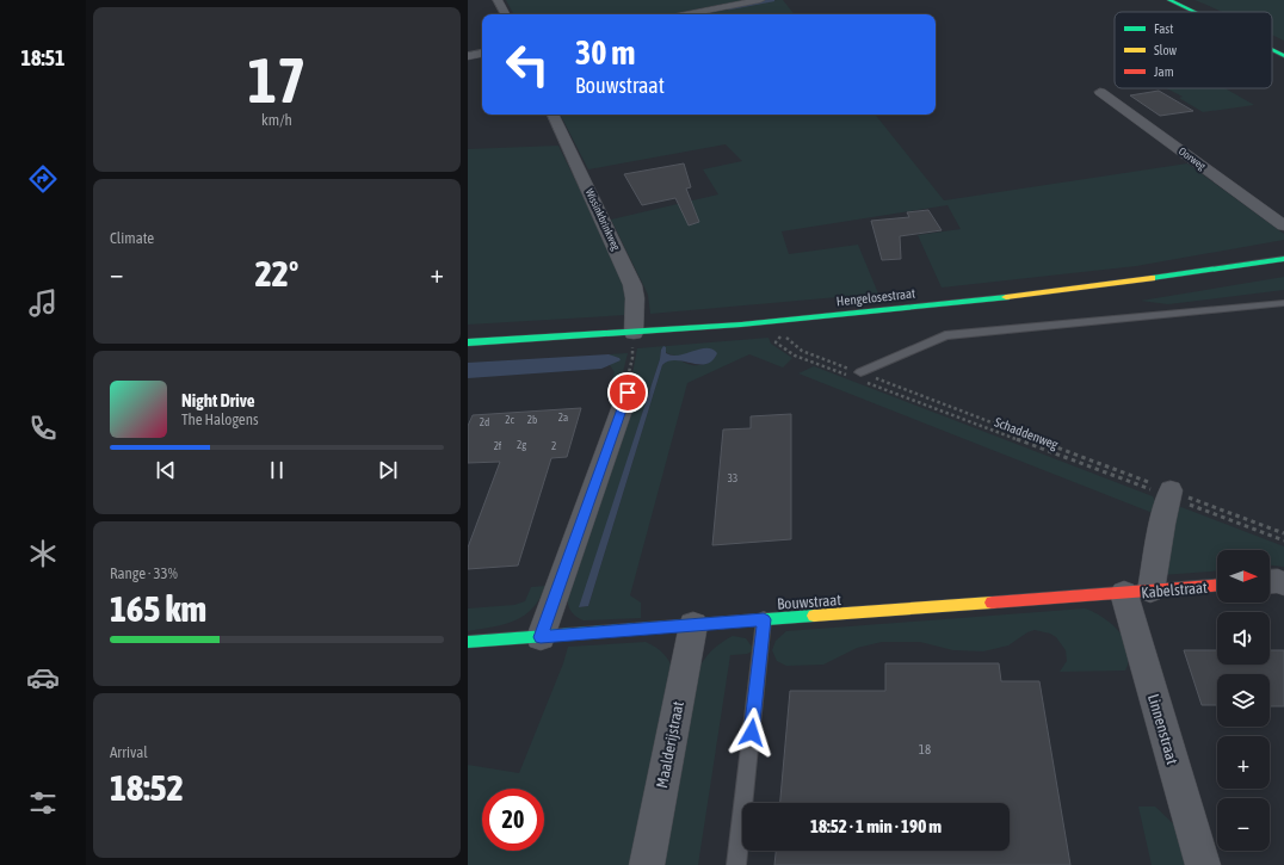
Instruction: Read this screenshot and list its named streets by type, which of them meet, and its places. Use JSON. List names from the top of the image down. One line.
{"streets":{"main road":["Hengelosestraat","Kabelstraat","Bouwstraat"],"street":["Oorweg","Wissinkbrinkweg","Linnenstraat","Maalderijstraat"],"path":["Schaddenweg"]},"crossings":[["Wissinkbrinkweg","Hengelosestraat"],["Kabelstraat","Bouwstraat"],["Kabelstraat","Linnenstraat"],["Bouwstraat","Linnenstraat"],["Bouwstraat","Maalderijstraat"]],"house_numbers":["2a","2c","2b","2d","2g","2f","2","33","18"],"legend":["Fast","Slow","Jam"],"north":"right","page":{"tabs":"18:51","tile":[["17","km/h"],"Climate",["Range · 33%","165 km"],["Arrival","18:52"]],"turn":["30 m","Bouwstraat"],"heat":["−","22°","+"],"song":["Night Drive","The Halogens"],"map_buttons":["+","−"],"limit":"20","trip":"18:52 · 1 min · 190 m"}}
